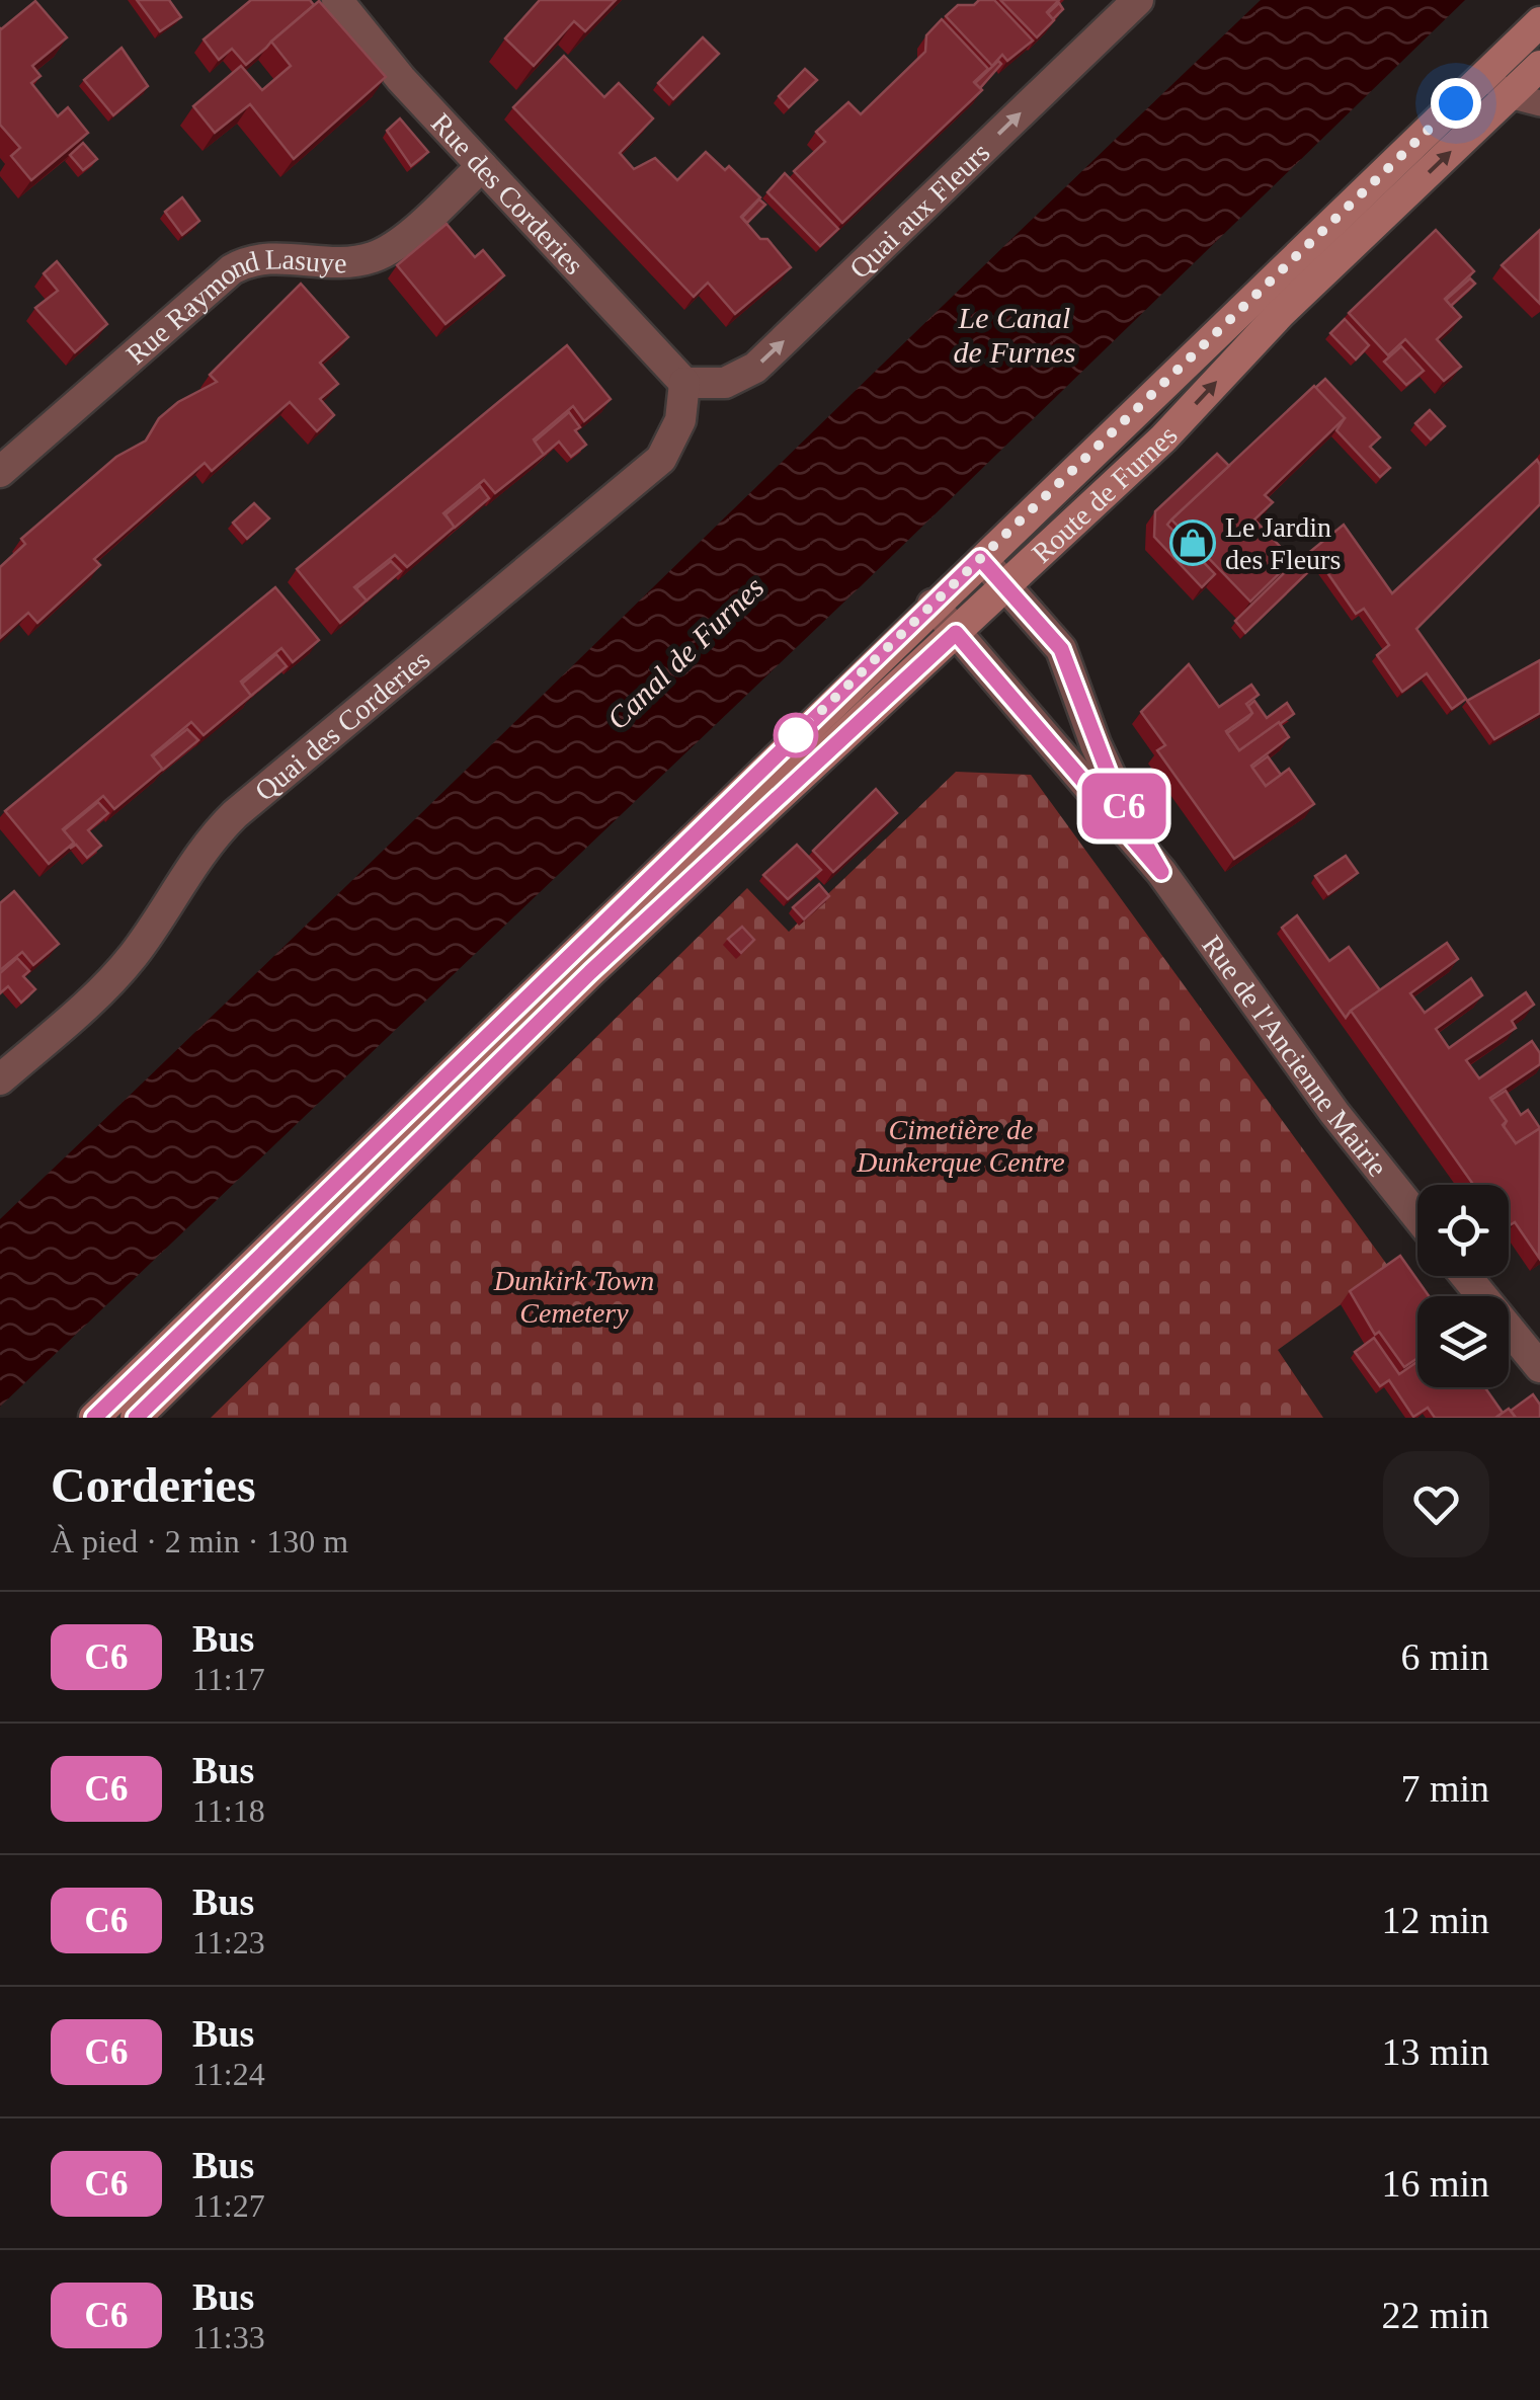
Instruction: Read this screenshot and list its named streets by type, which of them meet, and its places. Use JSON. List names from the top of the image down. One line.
{"streets":{"main road":["Route de Furnes"],"street":["Rue des Corderies","Quai aux Fleurs","Rue Raymond Lasuye","Quai des Corderies","Rue de l'Ancienne Mairie"]},"crossings":[["Rue des Corderies","Quai aux Fleurs"],["Rue des Corderies","Rue Raymond Lasuye"],["Rue des Corderies","Quai des Corderies"],["Quai aux Fleurs","Quai des Corderies"],["Route de Furnes","Rue de l'Ancienne Mairie"]],"one_way":["Quai aux Fleurs"],"water":["Le Canal de Furnes","Canal de Furnes"],"parks":["Cimetière de Dunkerque Centre","Dunkirk Town Cemetery"],"places":{"shop":["Le Jardin des Fleurs"]},"lines":["bus line C6"],"page":{"on_map":"C6","heading":["Corderies","À pied · 2 min · 130 m"],"list":[{"mark":"C6","name":"Bus","note":"11:17","value":"6 min"},{"mark":"C6","name":"Bus","note":"11:18","value":"7 min"},{"mark":"C6","name":"Bus","note":"11:23","value":"12 min"},{"mark":"C6","name":"Bus","note":"11:24","value":"13 min"},{"mark":"C6","name":"Bus","note":"11:27","value":"16 min"},{"mark":"C6","name":"Bus","note":"11:33","value":"22 min"}]}}
